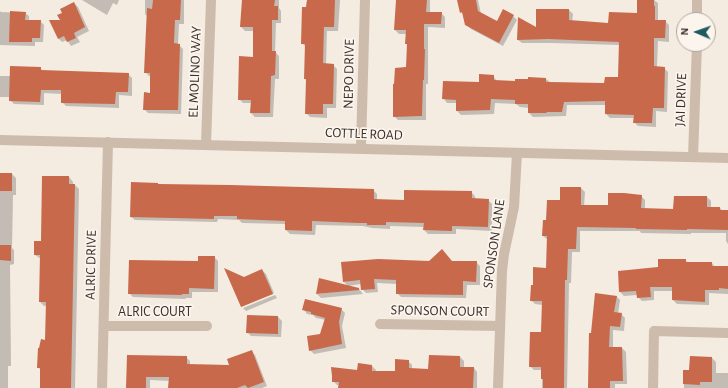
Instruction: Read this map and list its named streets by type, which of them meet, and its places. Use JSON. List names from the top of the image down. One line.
{"streets":{"street":["EL MOLINO WAY","NEPO DRIVE","JAI DRIVE","COTTLE ROAD","SPONSON LANE","ALRIC DRIVE","SPONSON COURT","ALRIC COURT"]},"crossings":[["EL MOLINO WAY","COTTLE ROAD"],["NEPO DRIVE","COTTLE ROAD"],["JAI DRIVE","COTTLE ROAD"],["COTTLE ROAD","SPONSON LANE"],["COTTLE ROAD","ALRIC DRIVE"],["SPONSON LANE","SPONSON COURT"],["ALRIC DRIVE","ALRIC COURT"]],"north":"left"}
